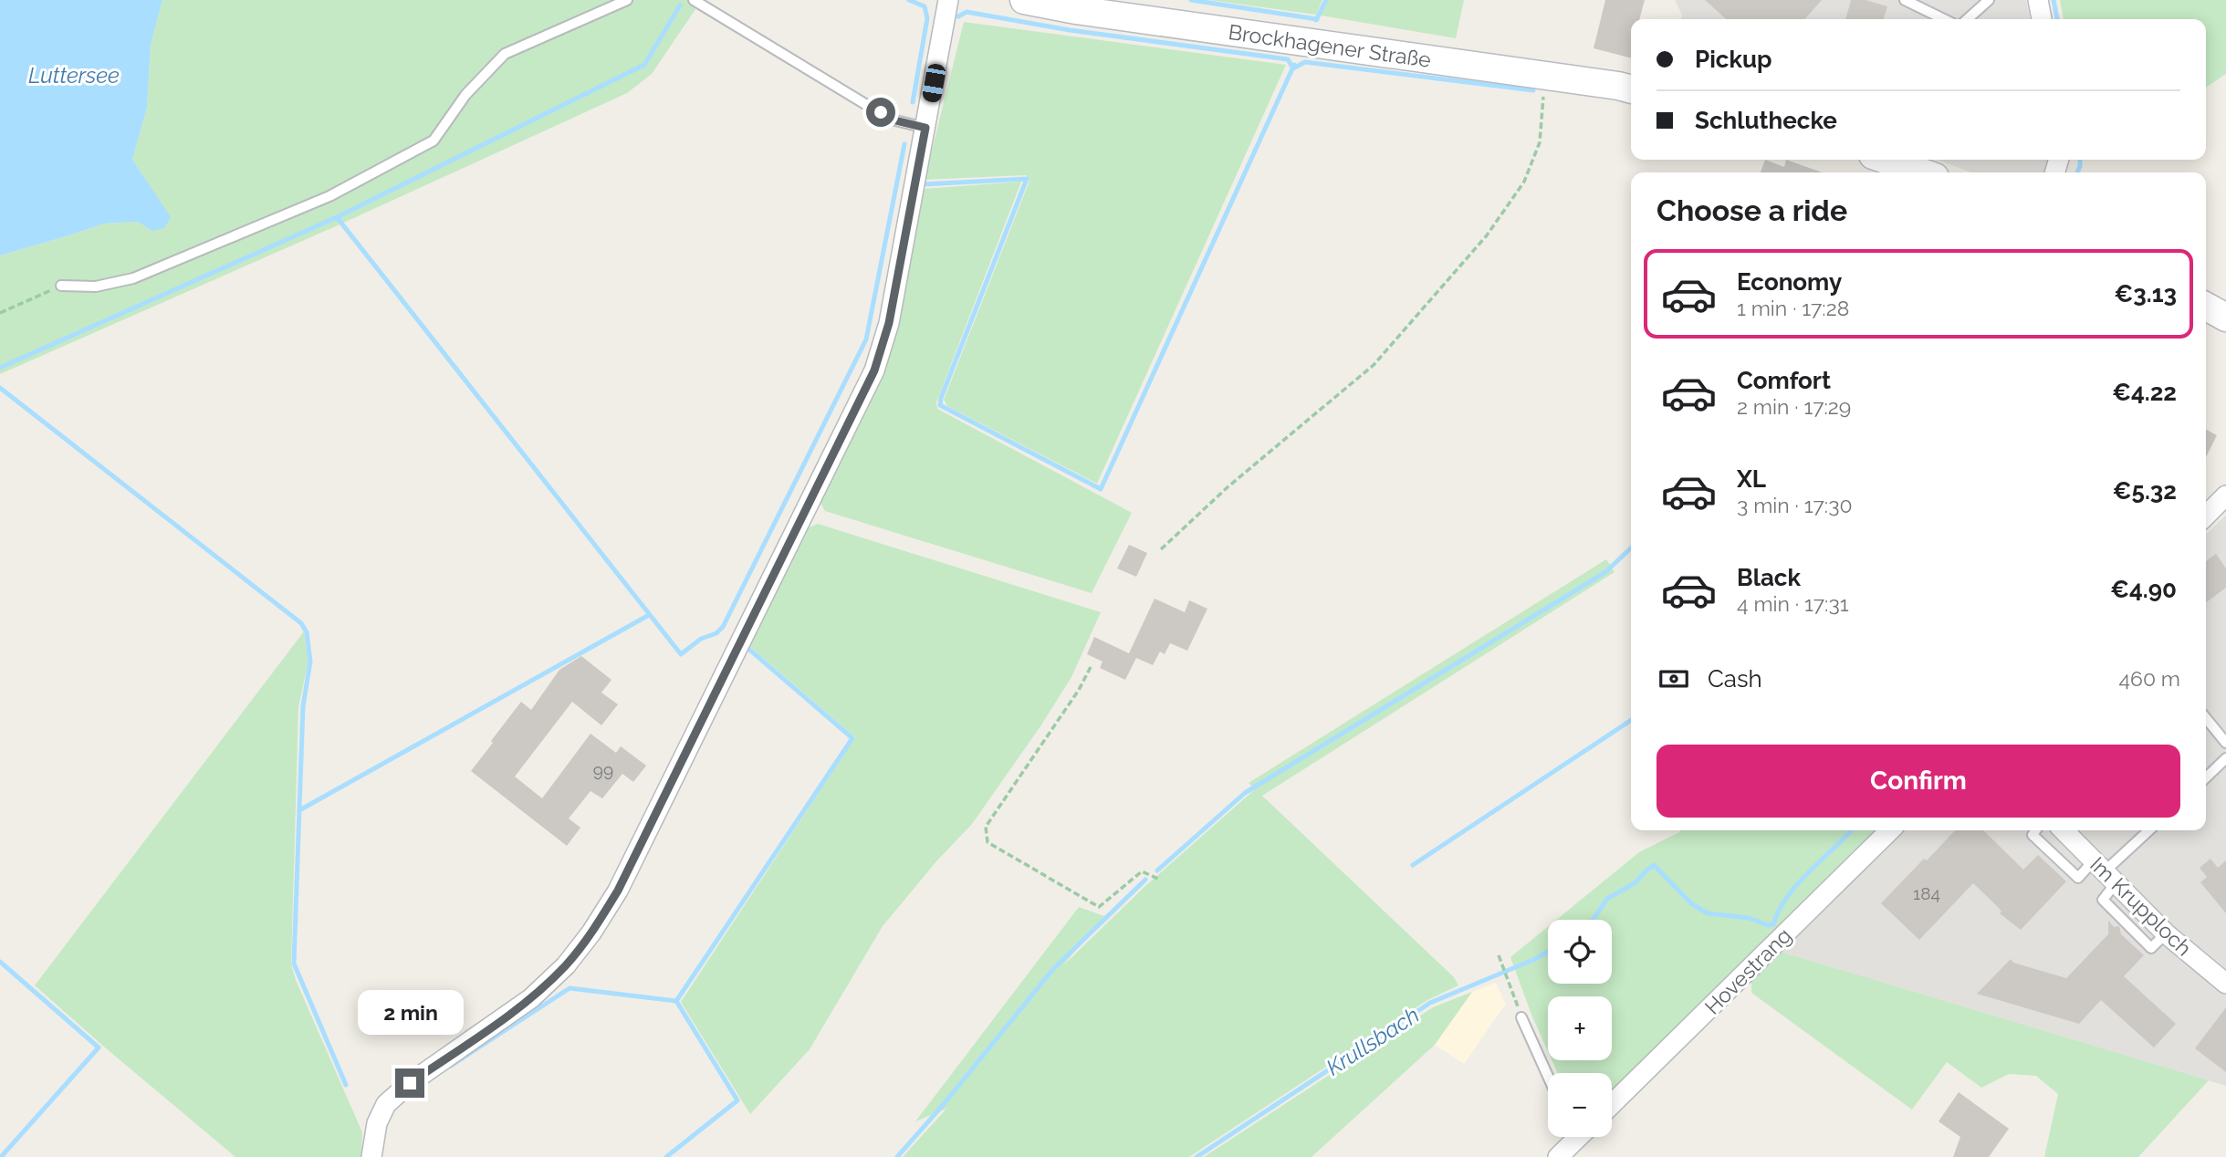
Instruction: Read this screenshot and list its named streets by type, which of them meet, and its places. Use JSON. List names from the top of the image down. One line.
{"streets":{"main road":["Brockhagener Straße"],"street":["Im Krupploch","Hovestrang"]},"water":["Luttersee","Krullsbach"],"house_numbers":["99","184"],"page":{"banner":["Pickup","Schluthecke"],"heading":"Choose a ride","list":[{"name":"Economy","note":"1 min · 17:28","value":"€3.13"},{"name":"Comfort","note":"2 min · 17:29","value":"€4.22"},{"name":"XL","note":"3 min · 17:30","value":"€5.32"},{"name":"Black","note":"4 min · 17:31","value":"€4.90"}],"pay":["Cash","460 m"],"buttons":"Confirm","map_buttons":["+","−"],"bubble":"2 min"}}
